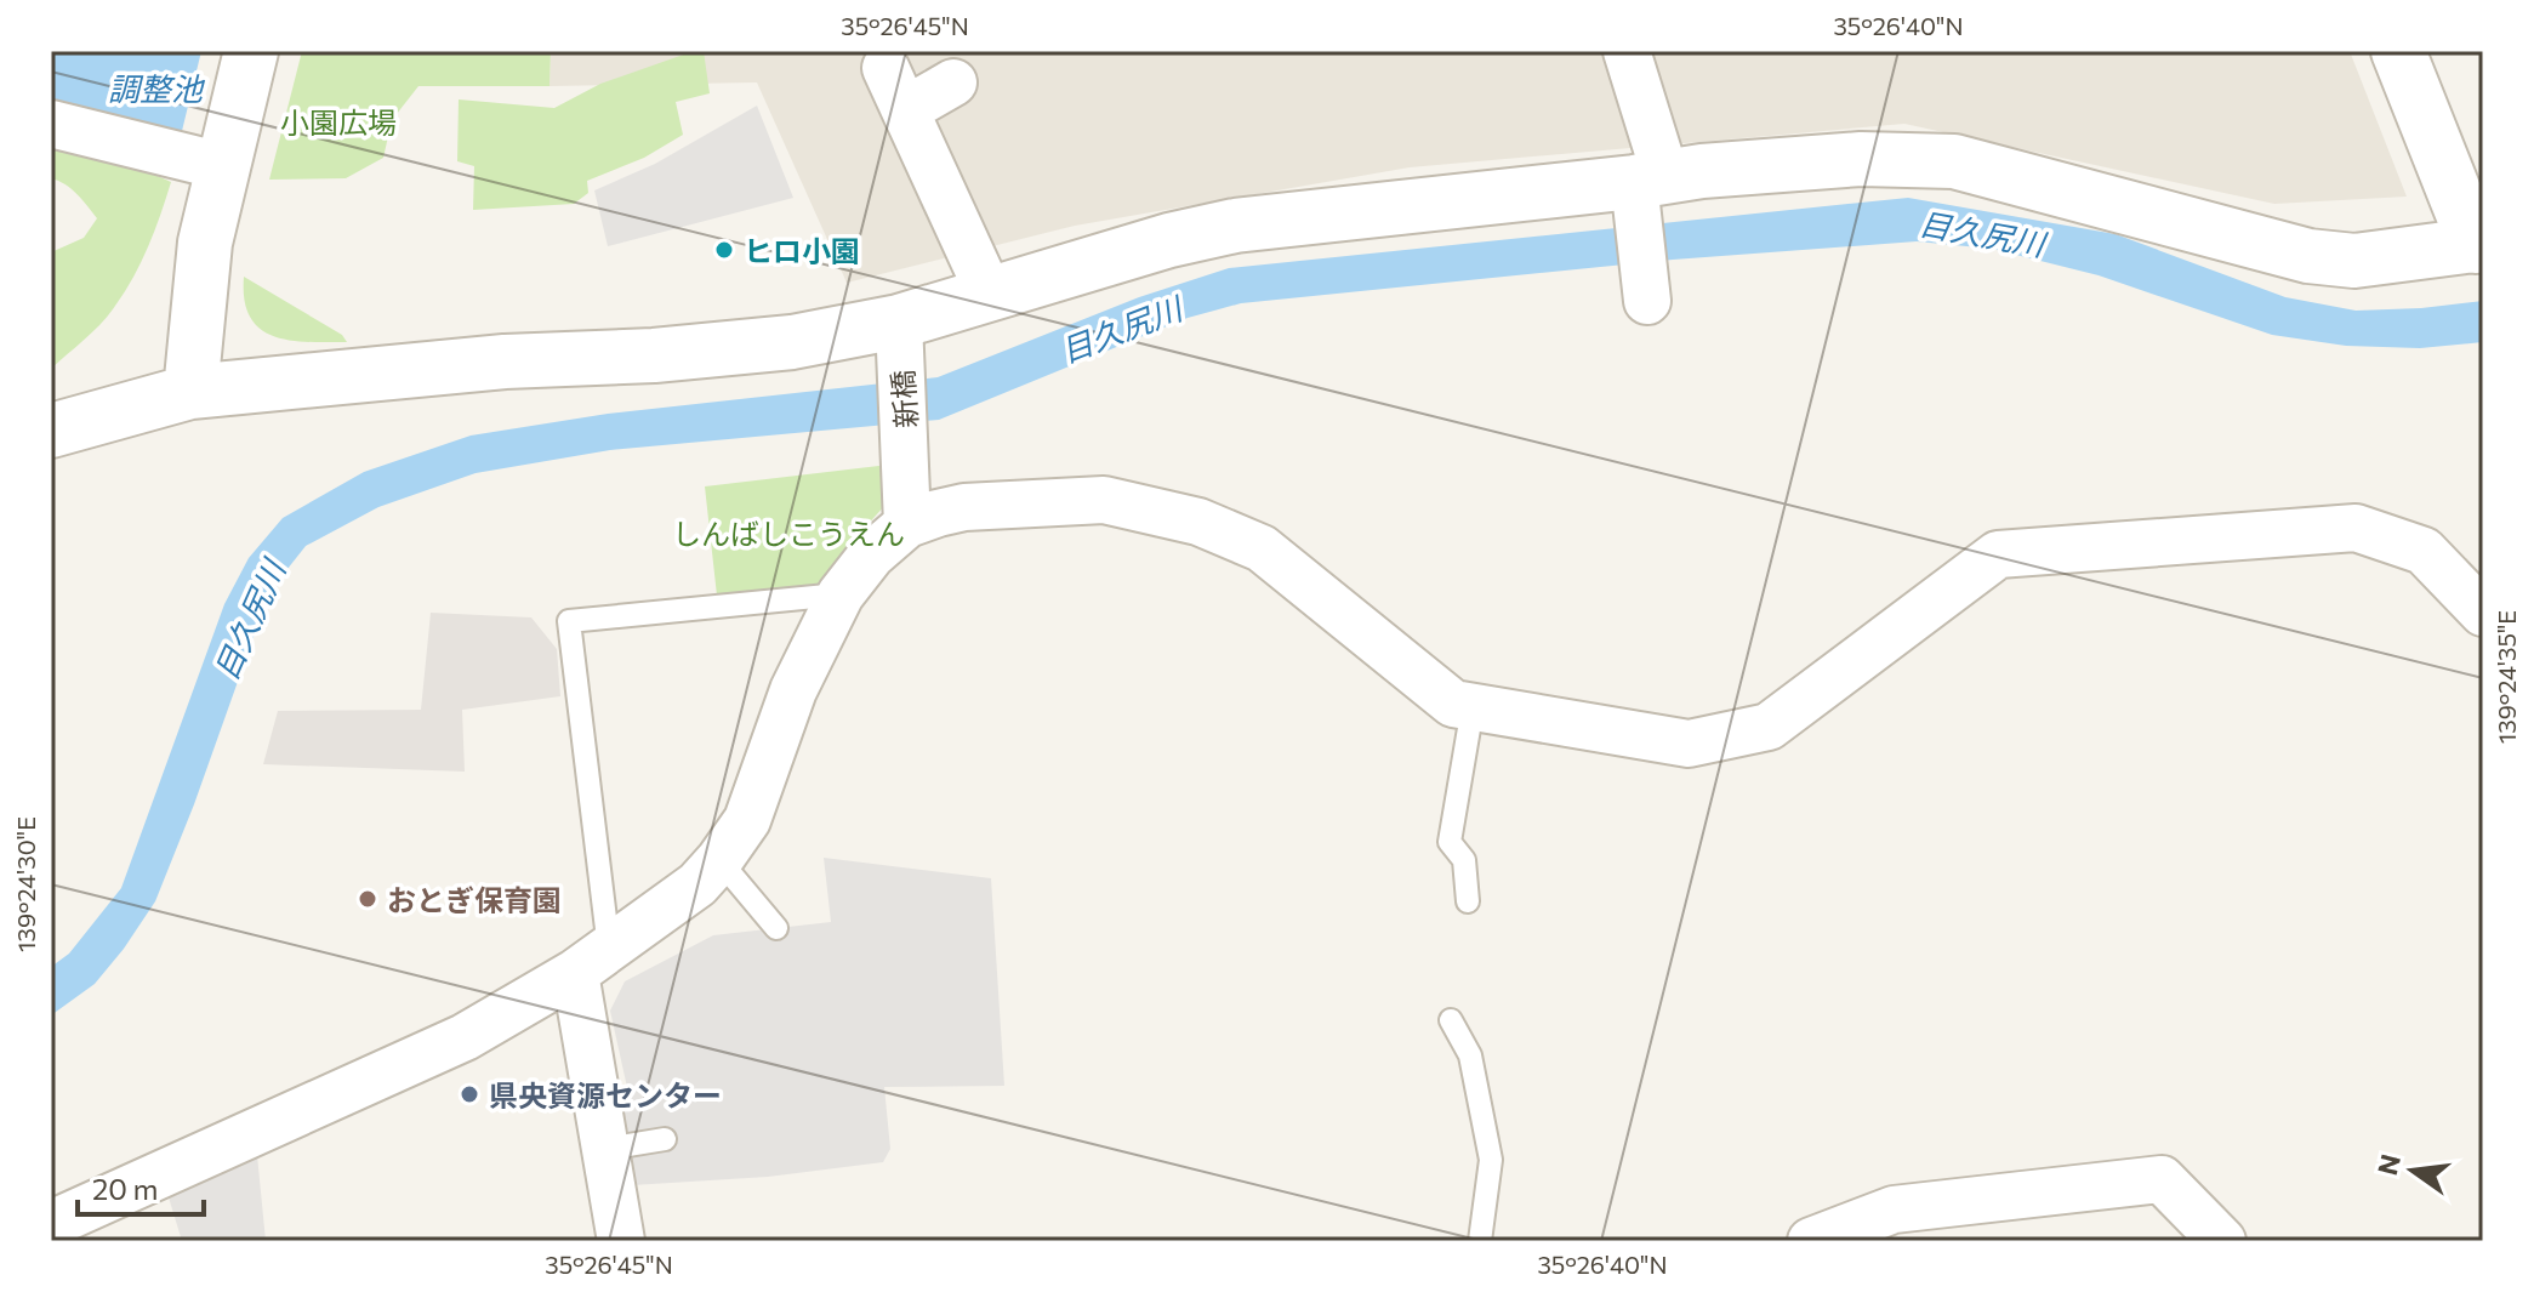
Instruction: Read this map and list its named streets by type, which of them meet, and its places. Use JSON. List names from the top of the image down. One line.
{"streets":{"street":["新橋"]},"water":["調整池","目久尻川"],"parks":["小園広場","しんばしこうえん"],"places":["ヒロ小園","おとぎ保育園","県央資源センター"],"scale_bar":"20 m","north":"left","coordinates":["35°26'45\"N","35°26'40\"N","139°24'35\"E","139°24'30\"E"]}
